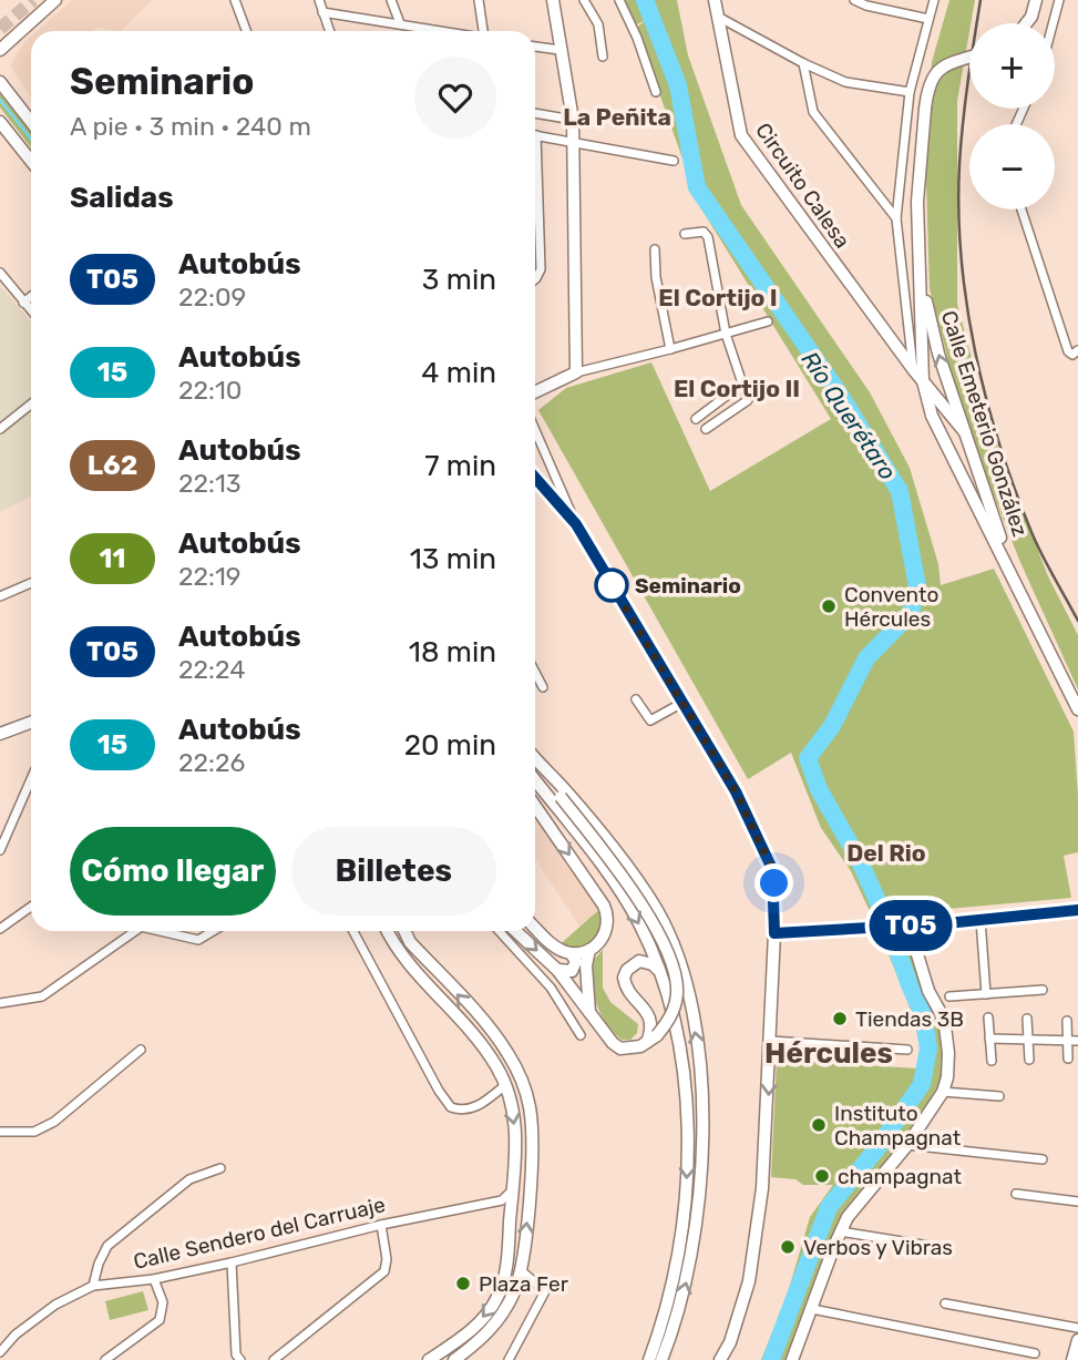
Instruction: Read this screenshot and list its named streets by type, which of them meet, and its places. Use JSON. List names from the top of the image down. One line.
{"streets":{"street":["Circuito Calesa","Calle Emeterio González","Calle Sendero del Carruaje"]},"crossings":[["Circuito Calesa","Calle Emeterio González"]],"districts":["La Peñita","El Cortijo I","El Cortijo II","Del Rio","Hércules"],"water":["Río Querétaro"],"places":["Seminario","Convento Hércules","Tiendas 3B","Instituto Champagnat","champagnat","Verbos y Vibras","Plaza Fer"],"lines":["bus line T05"],"page":{"on_map":"T05","map_buttons":["+","−"],"heading":[["Seminario","A pie · 3 min · 240 m"],"Salidas"],"list":[{"mark":"T05","name":"Autobús","note":"22:09","value":"3 min"},{"mark":"15","name":"Autobús","note":"22:10","value":"4 min"},{"mark":"L62","name":"Autobús","note":"22:13","value":"7 min"},{"mark":"11","name":"Autobús","note":"22:19","value":"13 min"},{"mark":"T05","name":"Autobús","note":"22:24","value":"18 min"},{"mark":"15","name":"Autobús","note":"22:26","value":"20 min"}],"buttons":["Cómo llegar","Billetes"]}}
